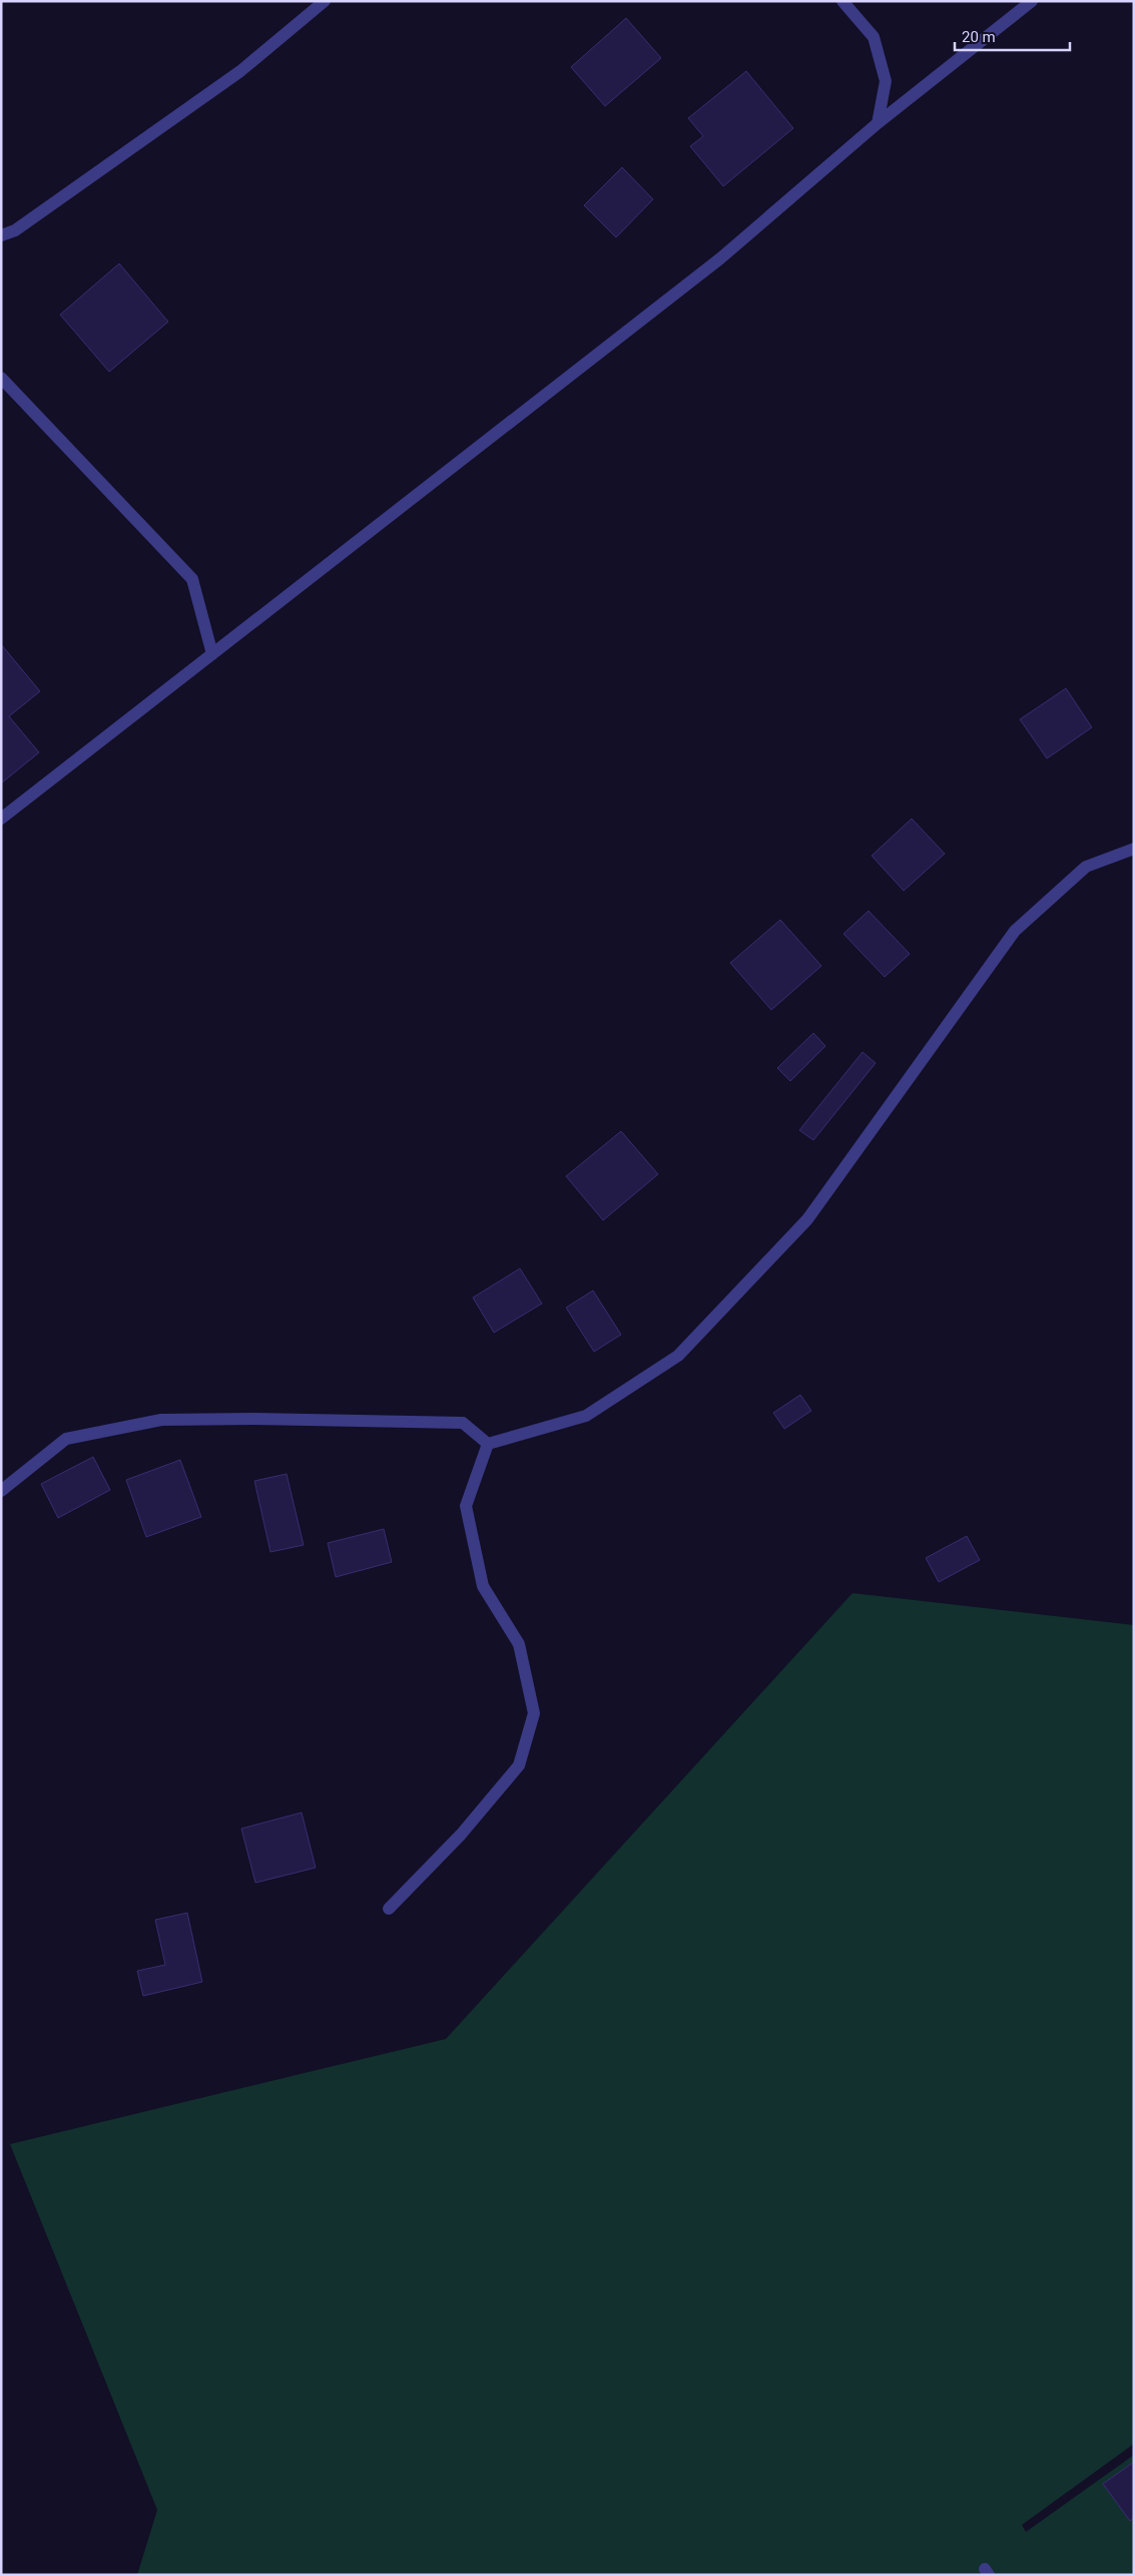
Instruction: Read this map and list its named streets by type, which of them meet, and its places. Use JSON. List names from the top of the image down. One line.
{"scale_bar":"20 m"}
